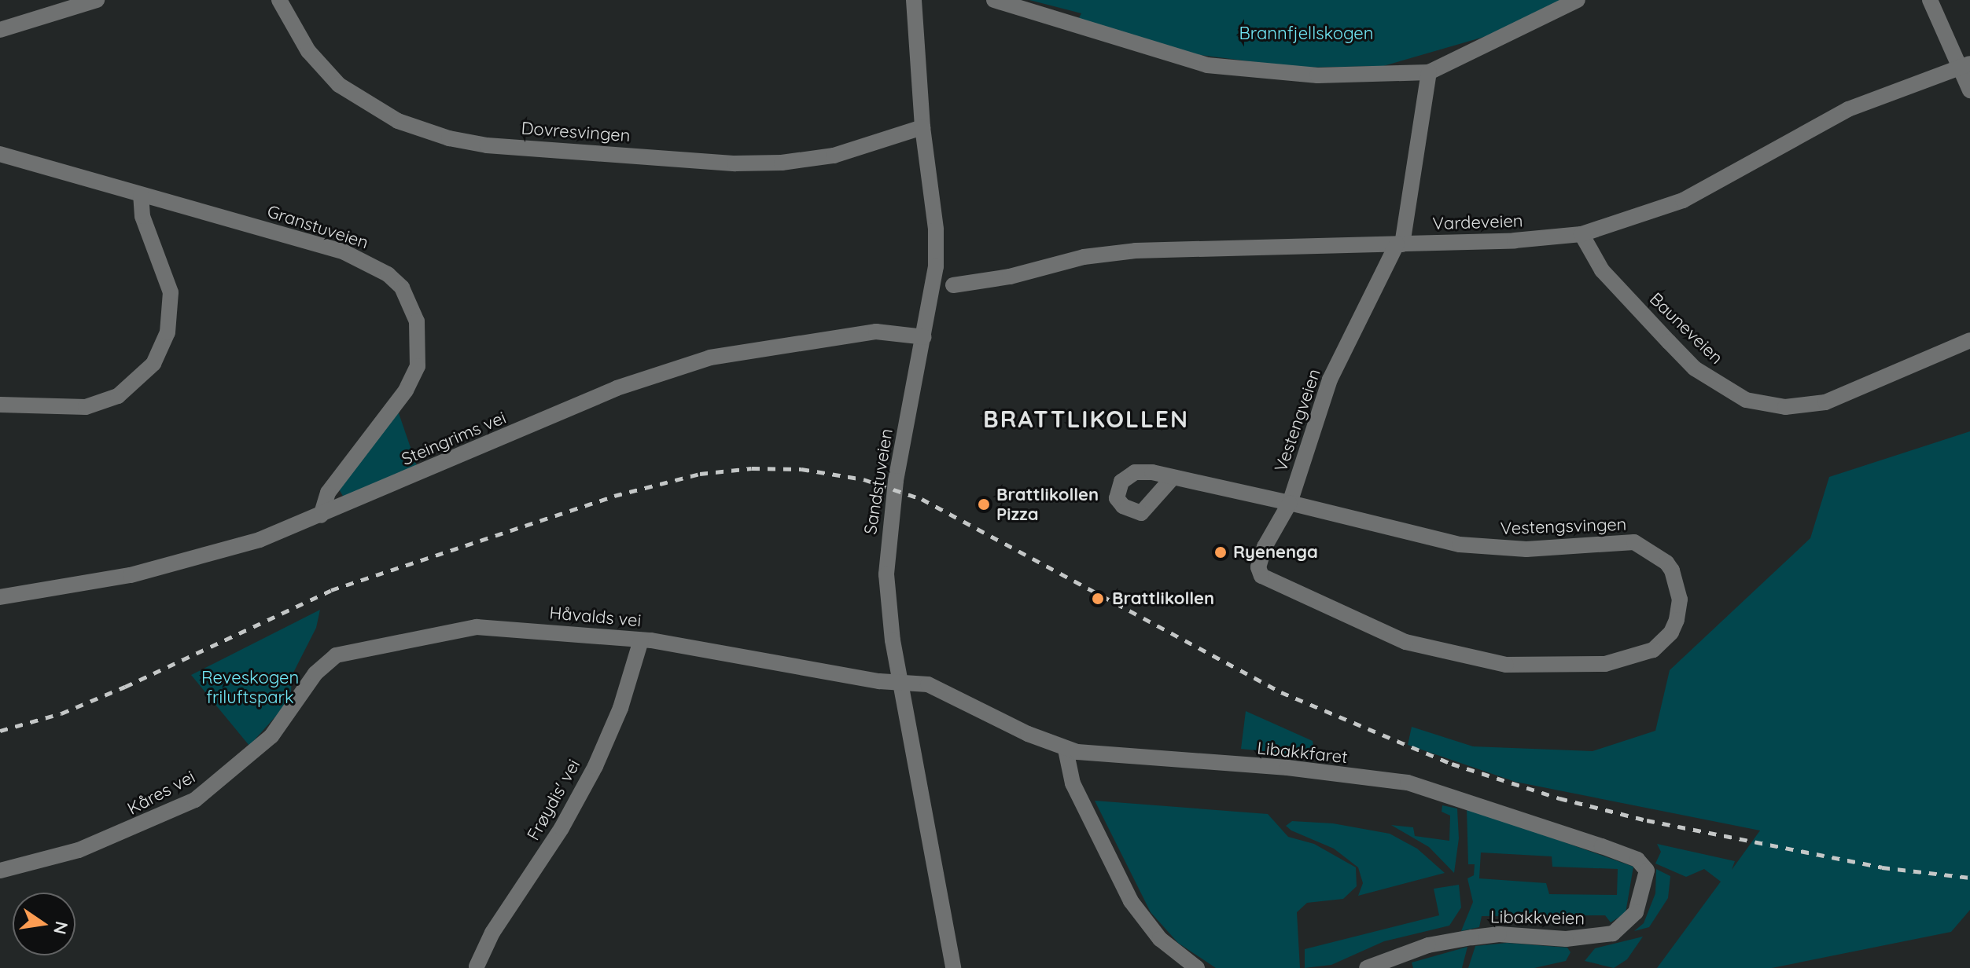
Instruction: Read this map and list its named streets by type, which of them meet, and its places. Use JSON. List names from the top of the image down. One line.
{"streets":{"street":["Dovresvingen","Vardeveien","Granstuveien","Bauneveien","Vestengveien","Steingrims vei","Sandstuveien","Vestengsvingen","Håvalds vei","Libakkfaret","Kåres vei","Frøydis' vei","Libakkveien"]},"crossings":[["Dovresvingen","Sandstuveien"],["Vardeveien","Bauneveien"],["Vardeveien","Vestengveien"],["Granstuveien","Steingrims vei"],["Vestengveien","Vestengsvingen"],["Steingrims vei","Sandstuveien"],["Sandstuveien","Håvalds vei"],["Sandstuveien","Libakkfaret"],["Håvalds vei","Libakkfaret"],["Håvalds vei","Kåres vei"],["Håvalds vei","Frøydis' vei"],["Libakkfaret","Libakkveien"]],"districts":["BRATTLIKOLLEN"],"parks":["Brannfjellskogen","Reveskogen friluftspark"],"places":["Brattlikollen Pizza","Ryenenga","Brattlikollen"],"north":"right"}
